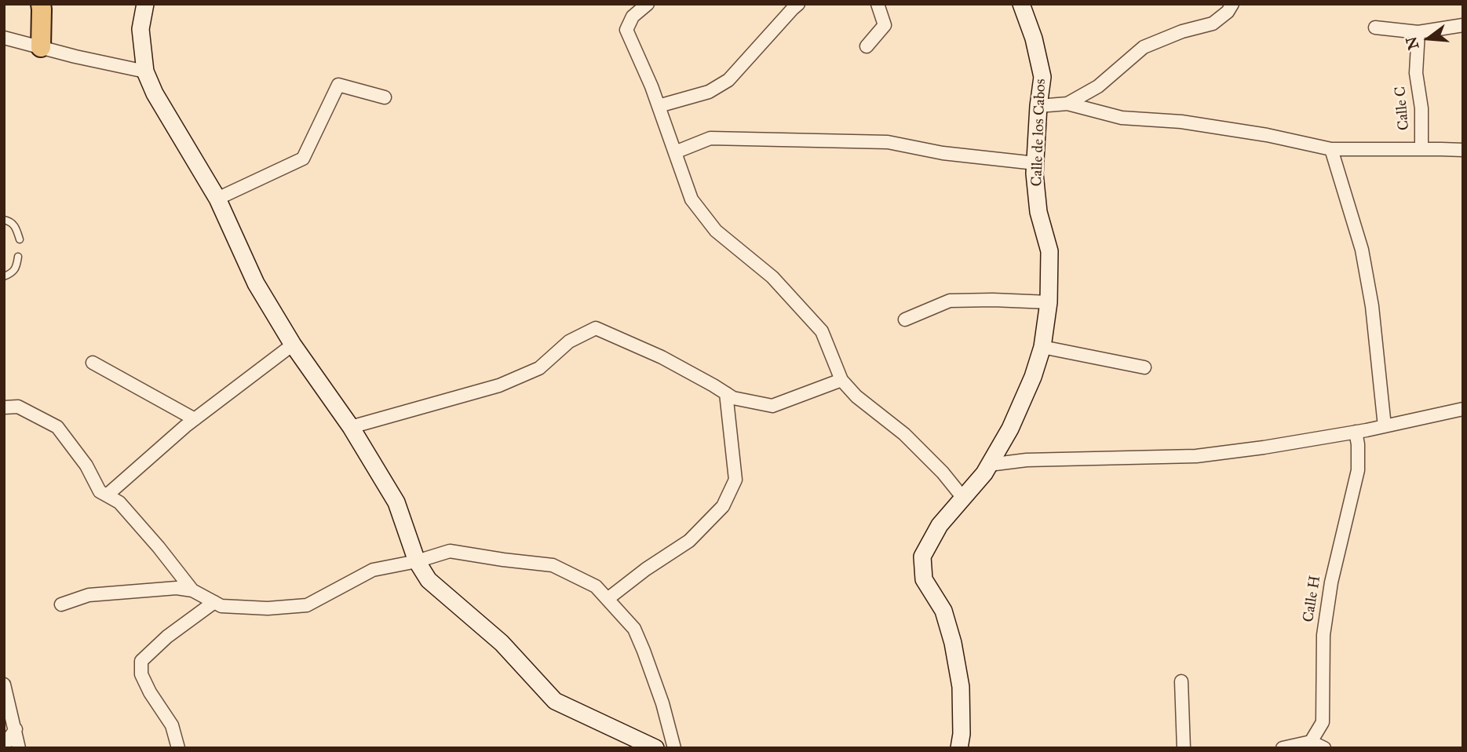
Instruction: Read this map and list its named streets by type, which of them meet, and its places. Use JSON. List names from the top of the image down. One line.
{"streets":{"street":["Calle C","Calle de los Cabos","Calle H"]},"north":"left"}
